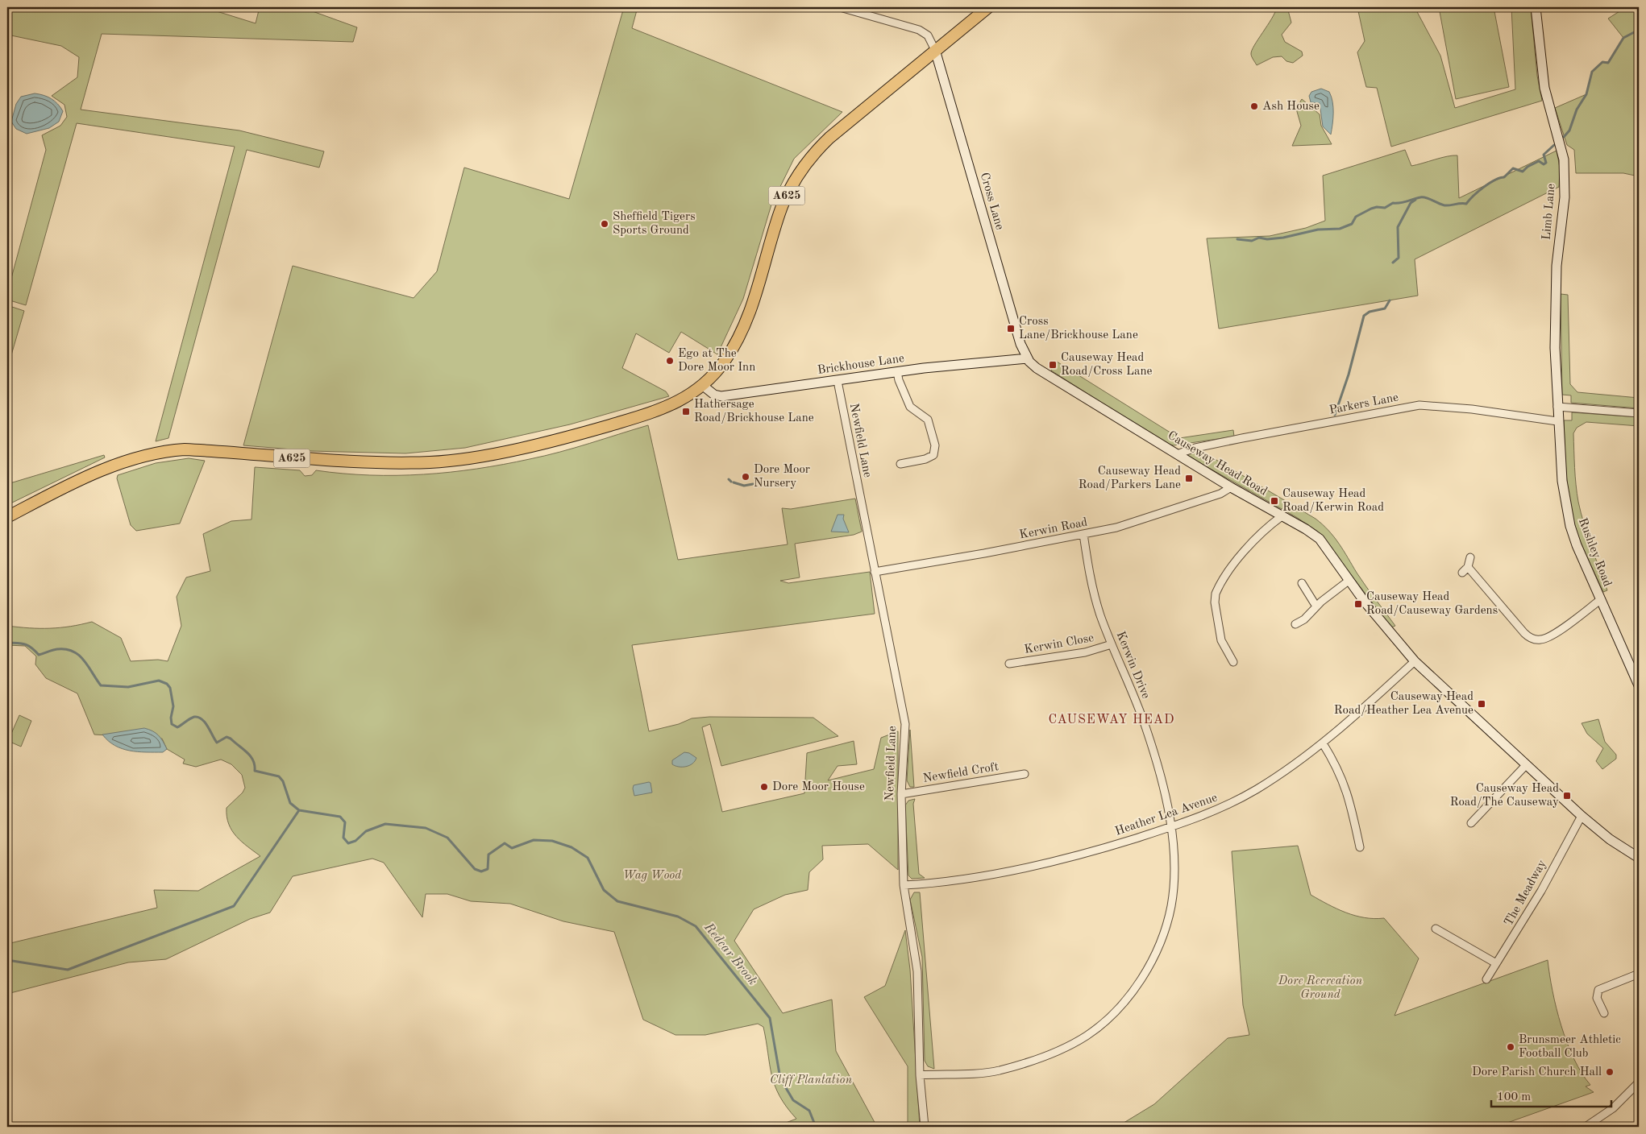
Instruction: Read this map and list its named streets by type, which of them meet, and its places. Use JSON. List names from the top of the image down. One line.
{"streets":{"main road":["A625"],"street":["Cross Lane","Limb Lane","Brickhouse Lane","Parkers Lane","Newfield Lane","Causeway Head Road","Kerwin Road","Rushley Road","Kerwin Close","Kerwin Drive","Newfield Croft","Heather Lea Avenue","The Meadway"]},"crossings":[["A625","Cross Lane"],["A625","Brickhouse Lane"],["Cross Lane","Brickhouse Lane"],["Cross Lane","Causeway Head Road"],["Limb Lane","Parkers Lane"],["Limb Lane","Rushley Road"],["Brickhouse Lane","Newfield Lane"],["Brickhouse Lane","Causeway Head Road"],["Parkers Lane","Causeway Head Road"],["Parkers Lane","Rushley Road"],["Newfield Lane","Kerwin Road"],["Newfield Lane","Kerwin Drive"],["Newfield Lane","Newfield Croft"],["Newfield Lane","Heather Lea Avenue"],["Causeway Head Road","Kerwin Road"],["Causeway Head Road","Heather Lea Avenue"],["Causeway Head Road","The Meadway"],["Kerwin Road","Kerwin Drive"],["Kerwin Close","Kerwin Drive"],["Kerwin Drive","Heather Lea Avenue"]],"districts":["CAUSEWAY HEAD"],"water":["Redcar Brook"],"parks":["Wag Wood","Dore Recreation Ground","Cliff Plantation"],"places":{"other":["Ash House","Sheffield Tigers Sports Ground","Ego at The Dore Moor Inn","Dore Moor Nursery","Dore Moor House","Brunsmeer Athletic Football Club","Dore Parish Church Hall"],"transit":["Cross Lane/Brickhouse Lane","Causeway Head Road/Cross Lane","Hathersage Road/Brickhouse Lane","Causeway Head Road/Parkers Lane","Causeway Head Road/Kerwin Road","Causeway Head Road/Causeway Gardens","Causeway Head Road/Heather Lea Avenue","Causeway Head Road/The Causeway"]},"scale_bar":"100 m"}
